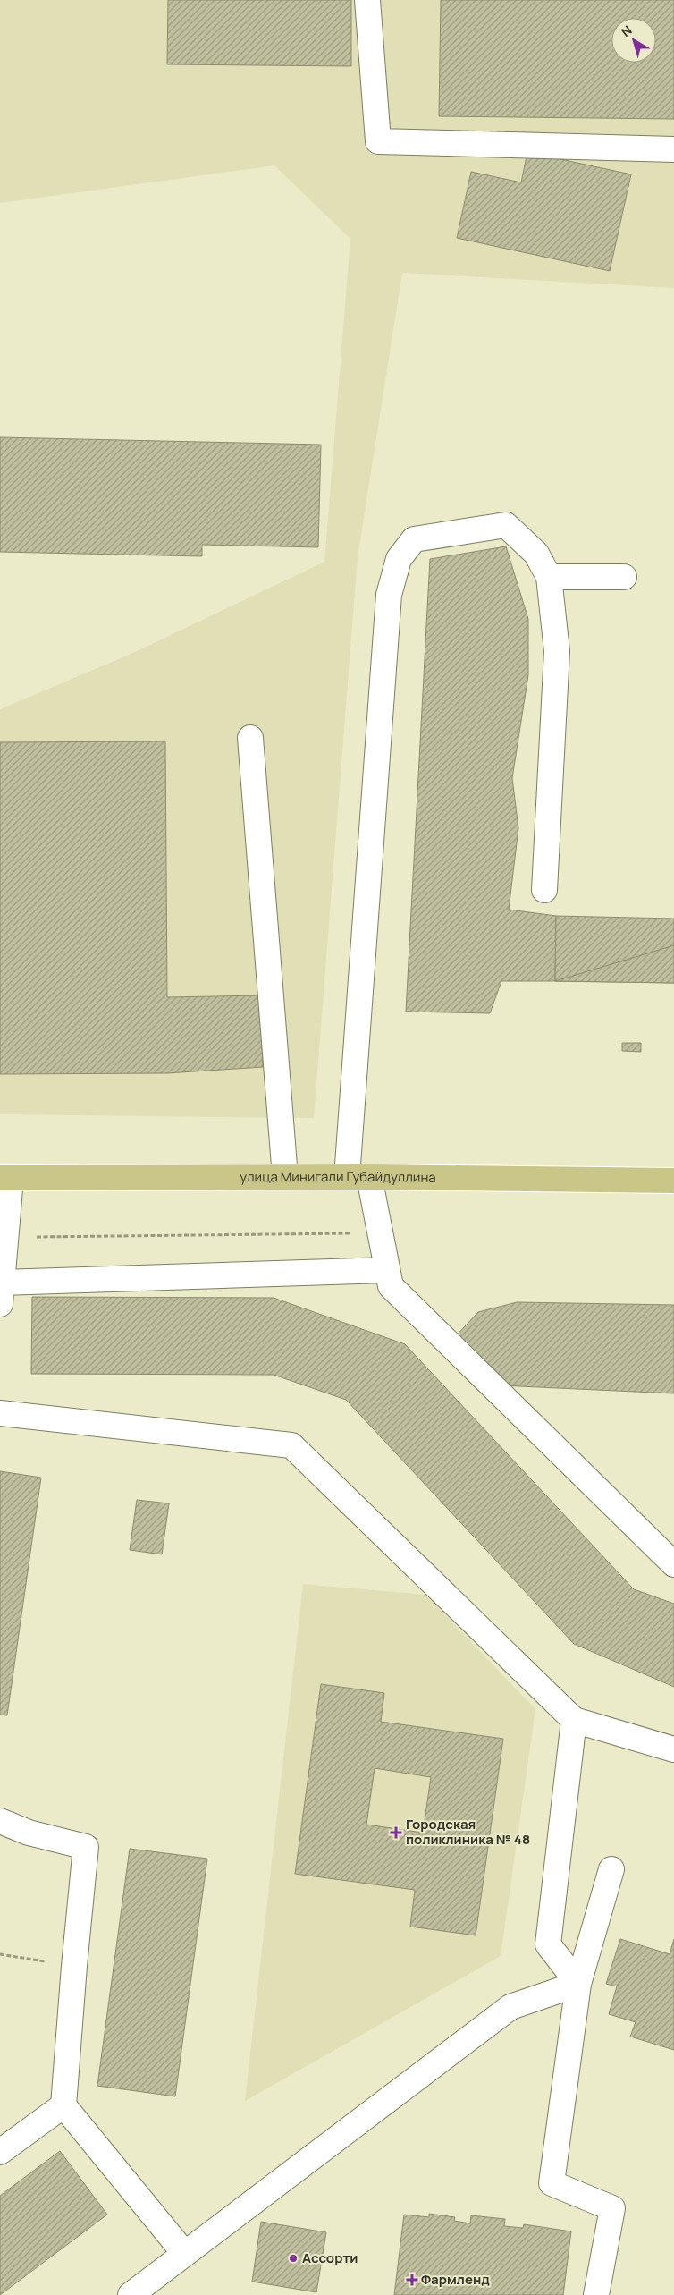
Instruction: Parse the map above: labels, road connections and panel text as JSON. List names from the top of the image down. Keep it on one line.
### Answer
{"streets":{"main road":["улица Минигали Губайдуллина"]},"places":{"health":["Городская поликлиника № 48","Фармленд"],"other":["Ассорти"]},"north":"top left"}
